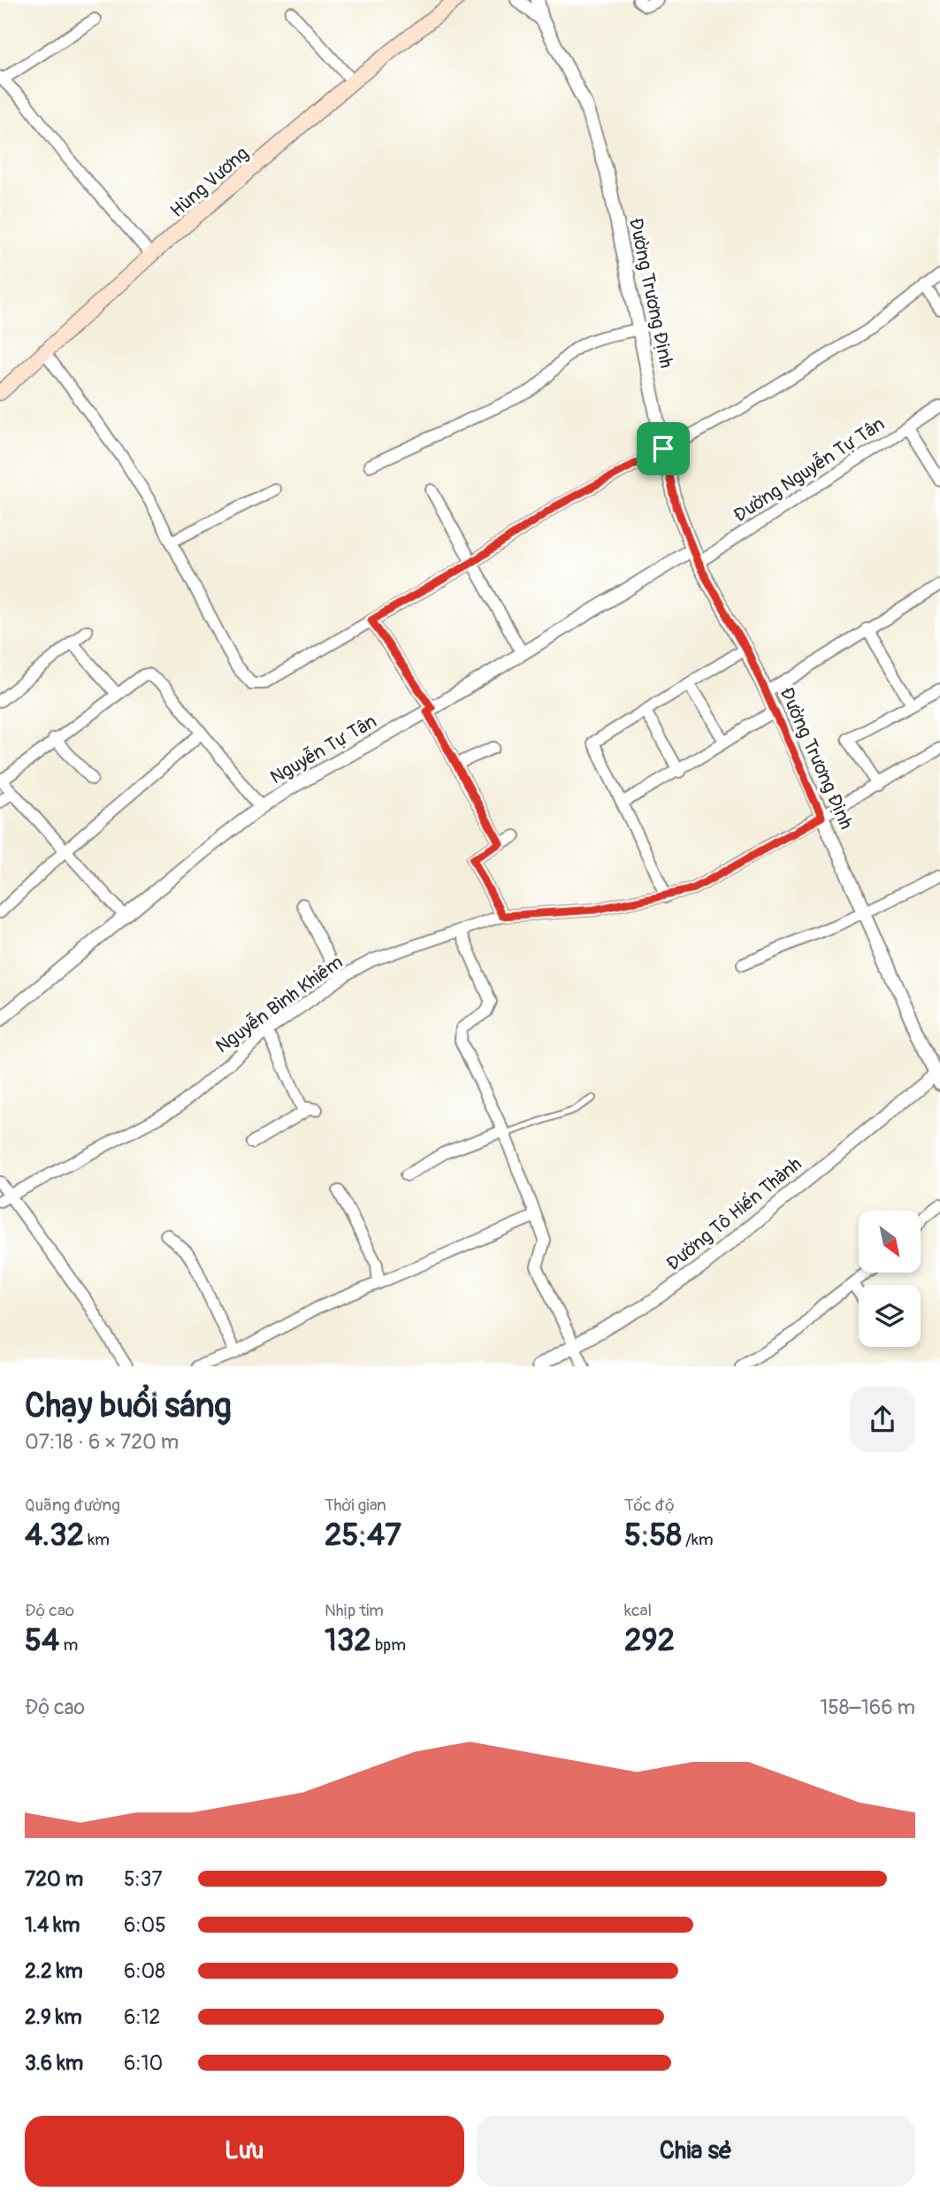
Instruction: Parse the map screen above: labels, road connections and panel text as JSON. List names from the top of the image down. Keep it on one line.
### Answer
{"streets":{"main road":["Hùng Vương"],"street":["Đường Trương Định","Đường Nguyễn Tự Tân","Nguyễn Tự Tân","Nguyễn Bình Khiêm","Đường Tô Hiến Thành"]},"crossings":[["Đường Trương Định","Đường Nguyễn Tự Tân"],["Đường Trương Định","Nguyễn Tự Tân"],["Đường Trương Định","Nguyễn Bình Khiêm"],["Đường Trương Định","Đường Tô Hiến Thành"]],"north":"bottom right","page":{"heading":["Chạy buổi sáng","07:18 · 6 × 720 m"],"stats":[["Quãng đường","4.32 km"],["Thời gian","25:47"],["Tốc độ","5:58 /km"],["Độ cao","54 m"],["Nhịp tim","132 bpm"],["kcal","292"]],"chart":["Độ cao","158–166 m"],"list":[{"name":"720 m","note":"5:37"},{"name":"1.4 km","note":"6:05"},{"name":"2.2 km","note":"6:08"},{"name":"2.9 km","note":"6:12"},{"name":"3.6 km","note":"6:10"}],"buttons":["Lưu","Chia sẻ"]}}
